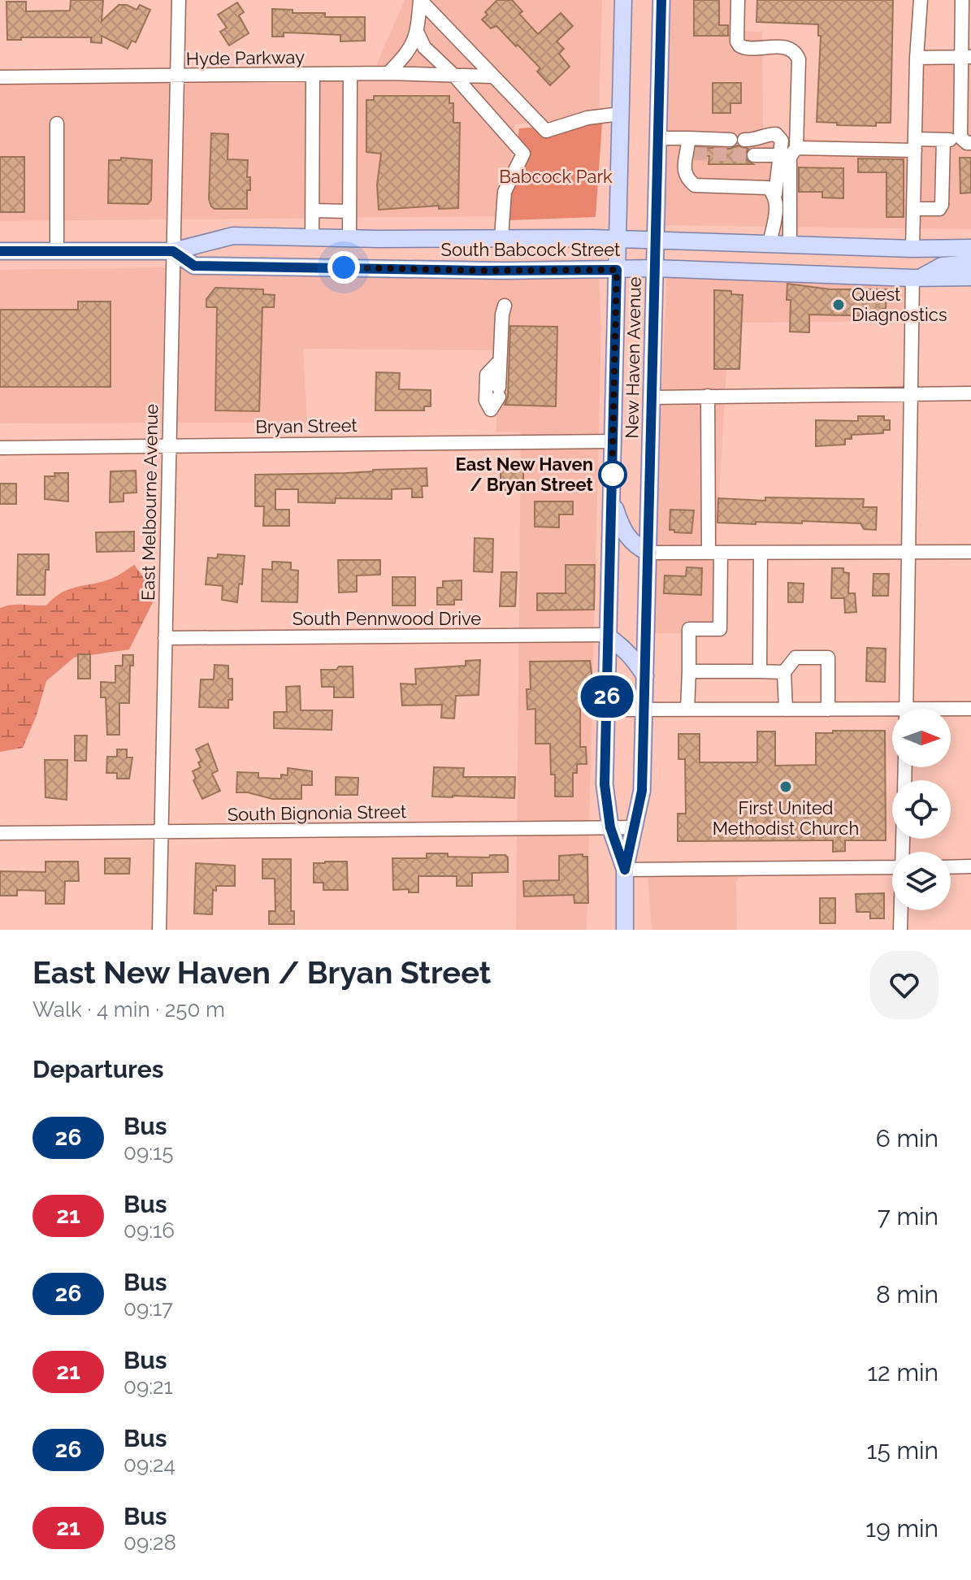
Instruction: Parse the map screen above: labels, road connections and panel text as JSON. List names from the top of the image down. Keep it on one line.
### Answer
{"streets":{"main road":["South Babcock Street","New Haven Avenue"],"street":["Hyde Parkway","Bryan Street","East Melbourne Avenue","South Pennwood Drive","South Bignonia Street"]},"crossings":[["Hyde Parkway","East Melbourne Avenue"],["South Babcock Street","New Haven Avenue"],["South Babcock Street","East Melbourne Avenue"],["New Haven Avenue","Bryan Street"],["New Haven Avenue","South Pennwood Drive"],["New Haven Avenue","South Bignonia Street"],["Bryan Street","East Melbourne Avenue"],["East Melbourne Avenue","South Pennwood Drive"],["East Melbourne Avenue","South Bignonia Street"]],"parks":["Babcock Park"],"places":["Quest Diagnostics","East New Haven / Bryan Street","First United Methodist Church"],"lines":["bus line 26"],"north":"right","page":{"on_map":"26","heading":[["East New Haven / Bryan Street","Walk · 4 min · 250 m"],"Departures"],"list":[{"mark":"26","name":"Bus","note":"09:15","value":"6 min"},{"mark":"21","name":"Bus","note":"09:16","value":"7 min"},{"mark":"26","name":"Bus","note":"09:17","value":"8 min"},{"mark":"21","name":"Bus","note":"09:21","value":"12 min"},{"mark":"26","name":"Bus","note":"09:24","value":"15 min"},{"mark":"21","name":"Bus","note":"09:28","value":"19 min"}]}}
